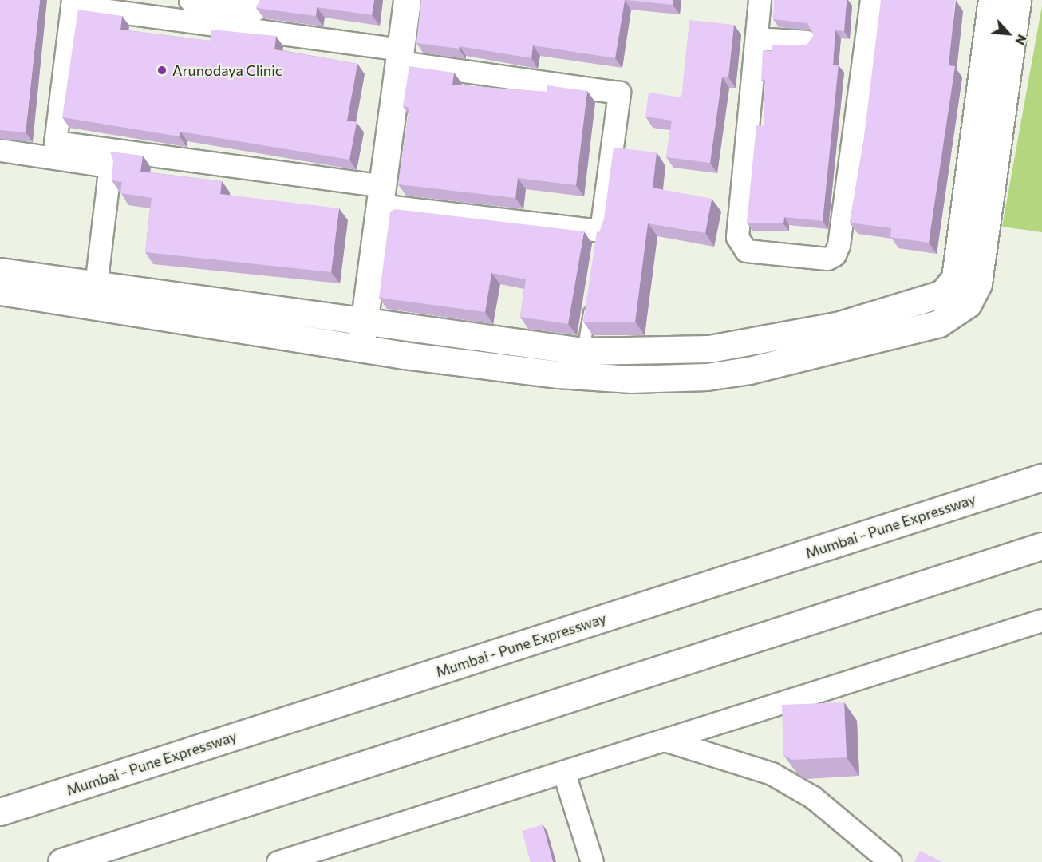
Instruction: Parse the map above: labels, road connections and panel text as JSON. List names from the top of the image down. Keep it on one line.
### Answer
{"streets":{"main road":["Mumbai - Pune Expressway"]},"places":["Arunodaya Clinic"],"north":"bottom right"}
